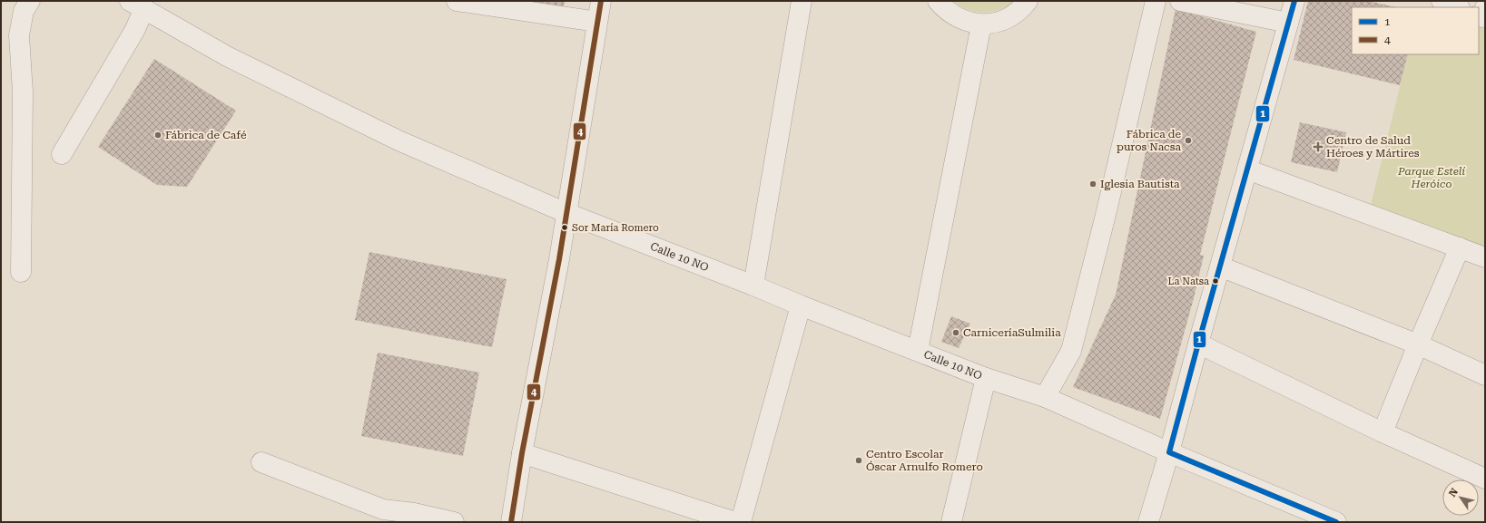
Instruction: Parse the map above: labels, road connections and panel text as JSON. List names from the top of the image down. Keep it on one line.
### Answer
{"streets":{"street":["Calle 10 NO"]},"parks":["Parque Estelí Heróico"],"places":{"other":["Fábrica de Café","Fábrica de puros Nacsa","Iglesia Bautista","Sor María Romero","La Natsa","CarniceríaSulmilia","Centro Escolar Óscar Arnulfo Romero"],"health":["Centro de Salud Héroes y Mártires"]},"lines":["transit line 1","transit line 4"],"legend":["1","4"],"north":"top left"}
